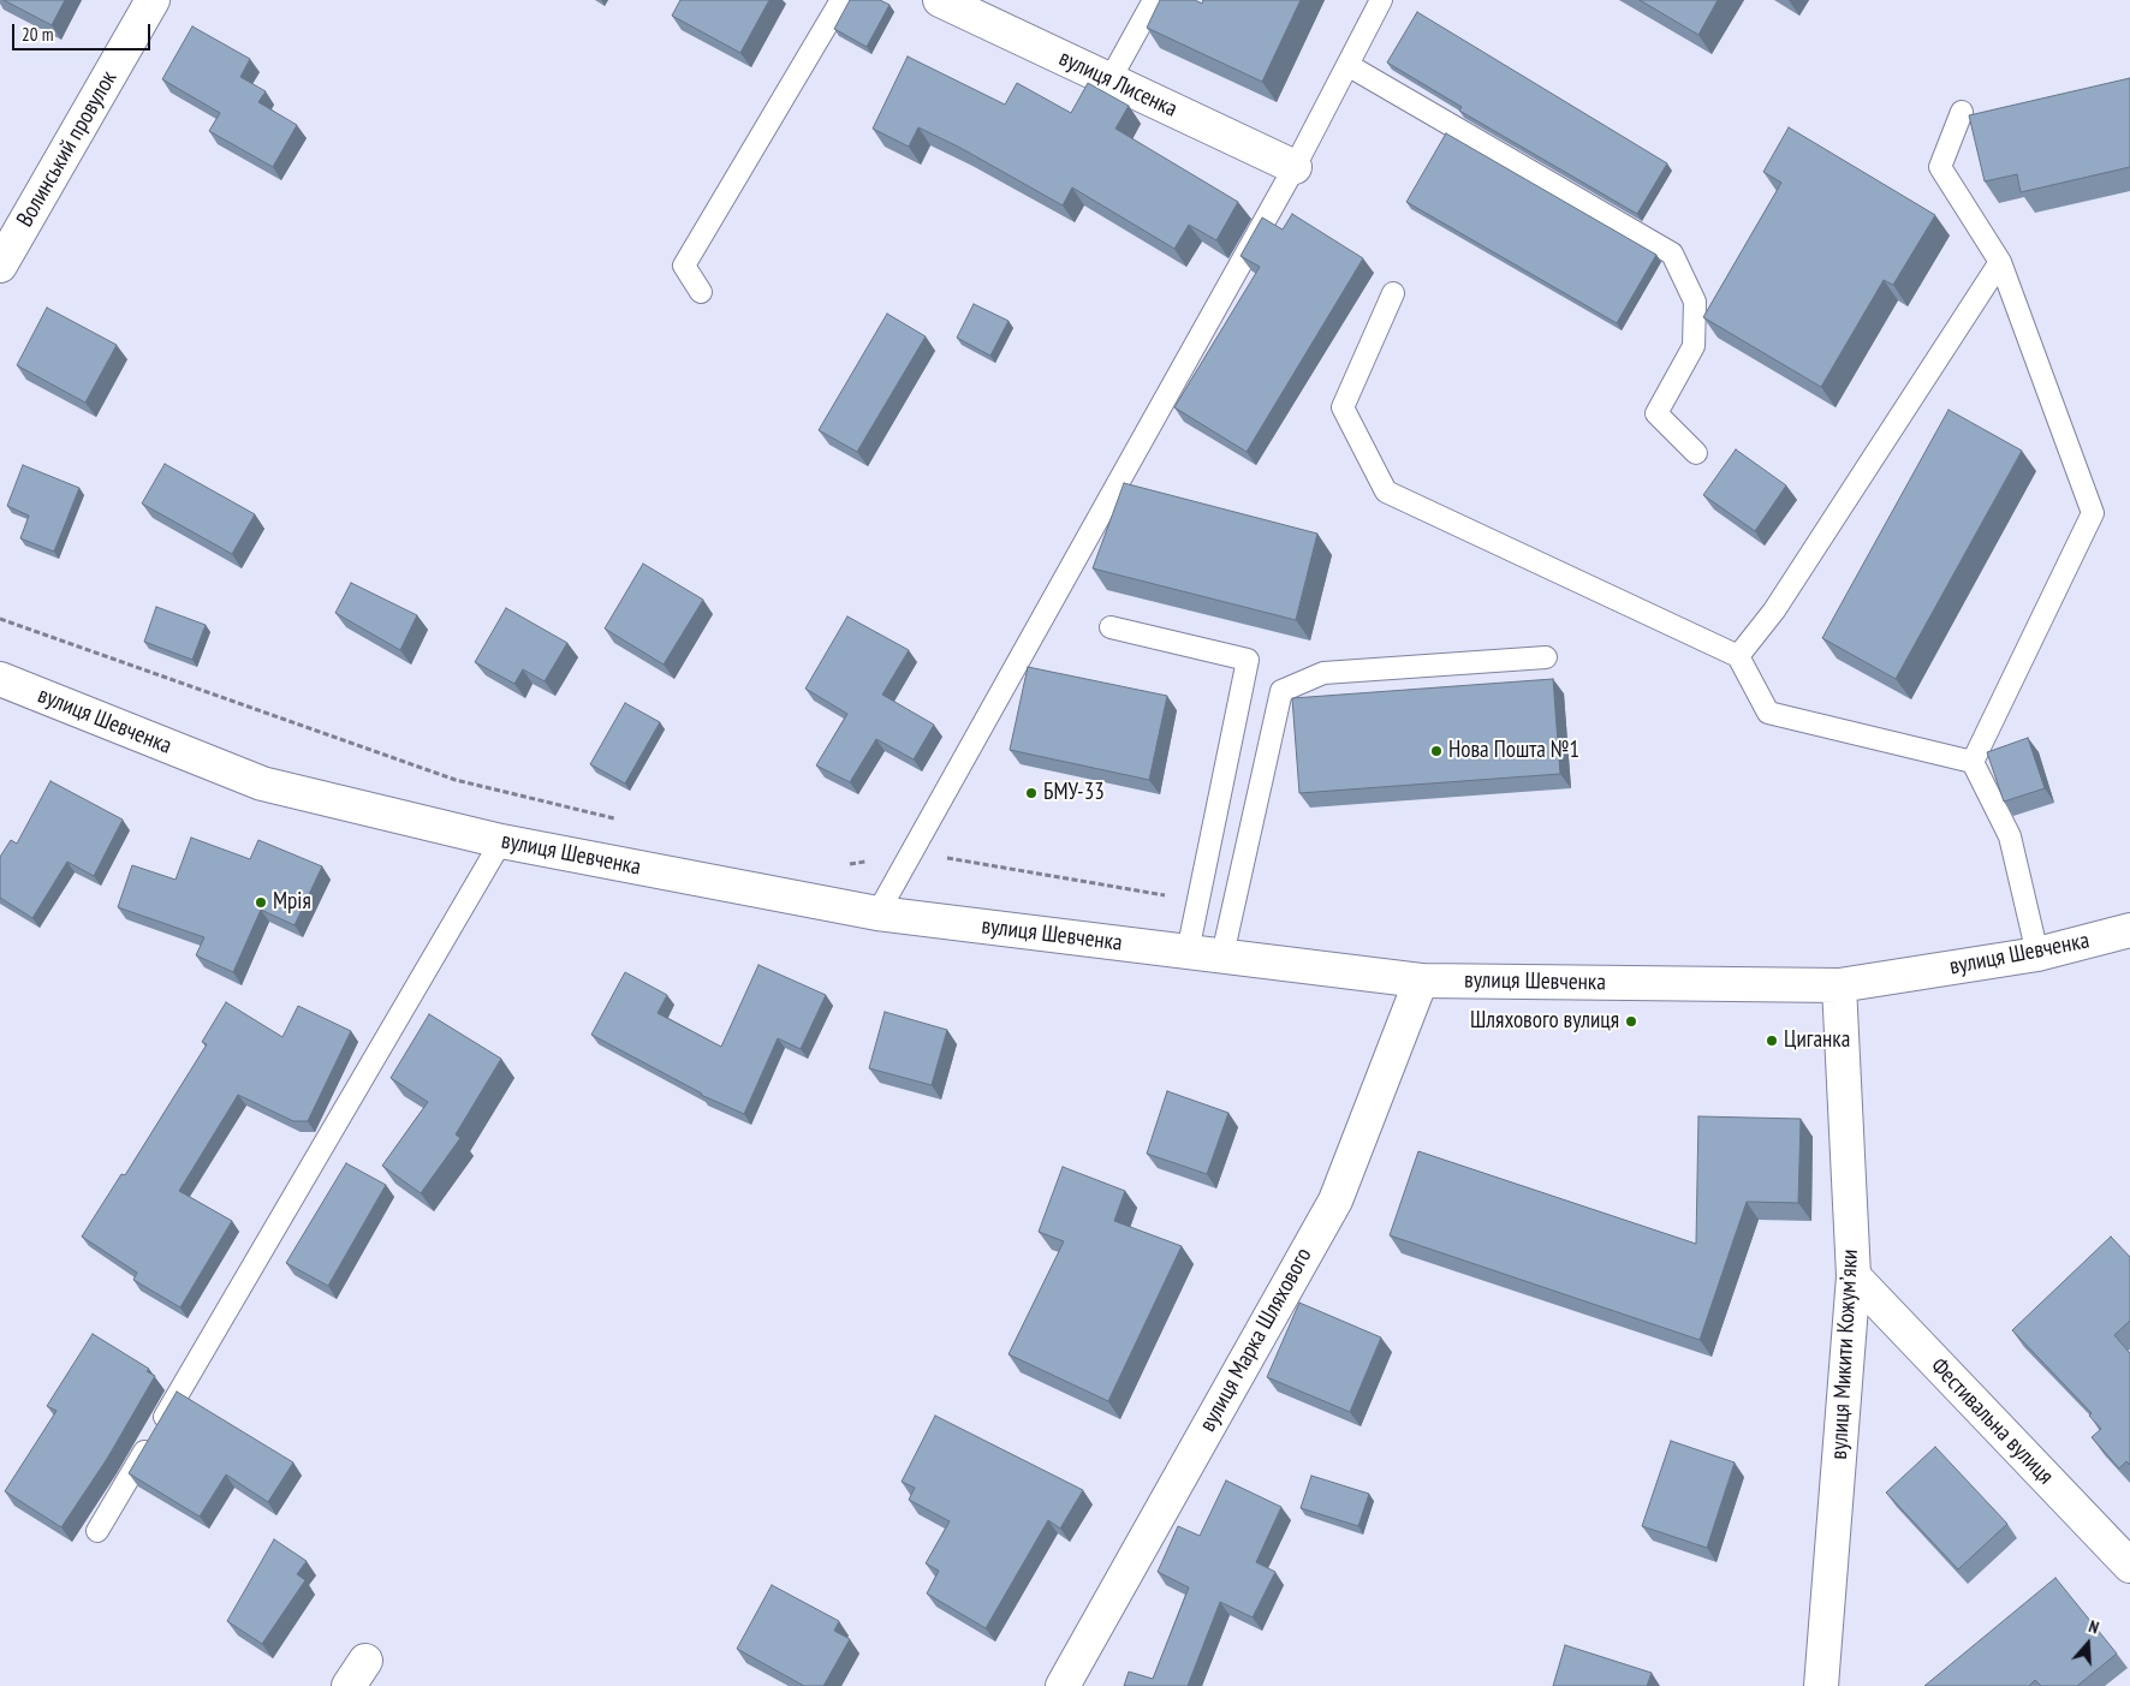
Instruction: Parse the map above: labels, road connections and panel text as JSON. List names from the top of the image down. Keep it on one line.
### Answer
{"streets":{"street":["вулиця Лисенка","Волинський провулок","вулиця Шевченка","вулиця Марка Шляхового","вулиця Микити Кожумʼяки","Фестивальна вулиця"]},"crossings":[["вулиця Шевченка","вулиця Марка Шляхового"],["вулиця Шевченка","вулиця Микити Кожумʼяки"],["вулиця Микити Кожумʼяки","Фестивальна вулиця"]],"places":["Нова Пошта №1","БМУ-33","Мрія","Шляхового вулиця","Циганка"],"scale_bar":"20 m","north":"top"}
